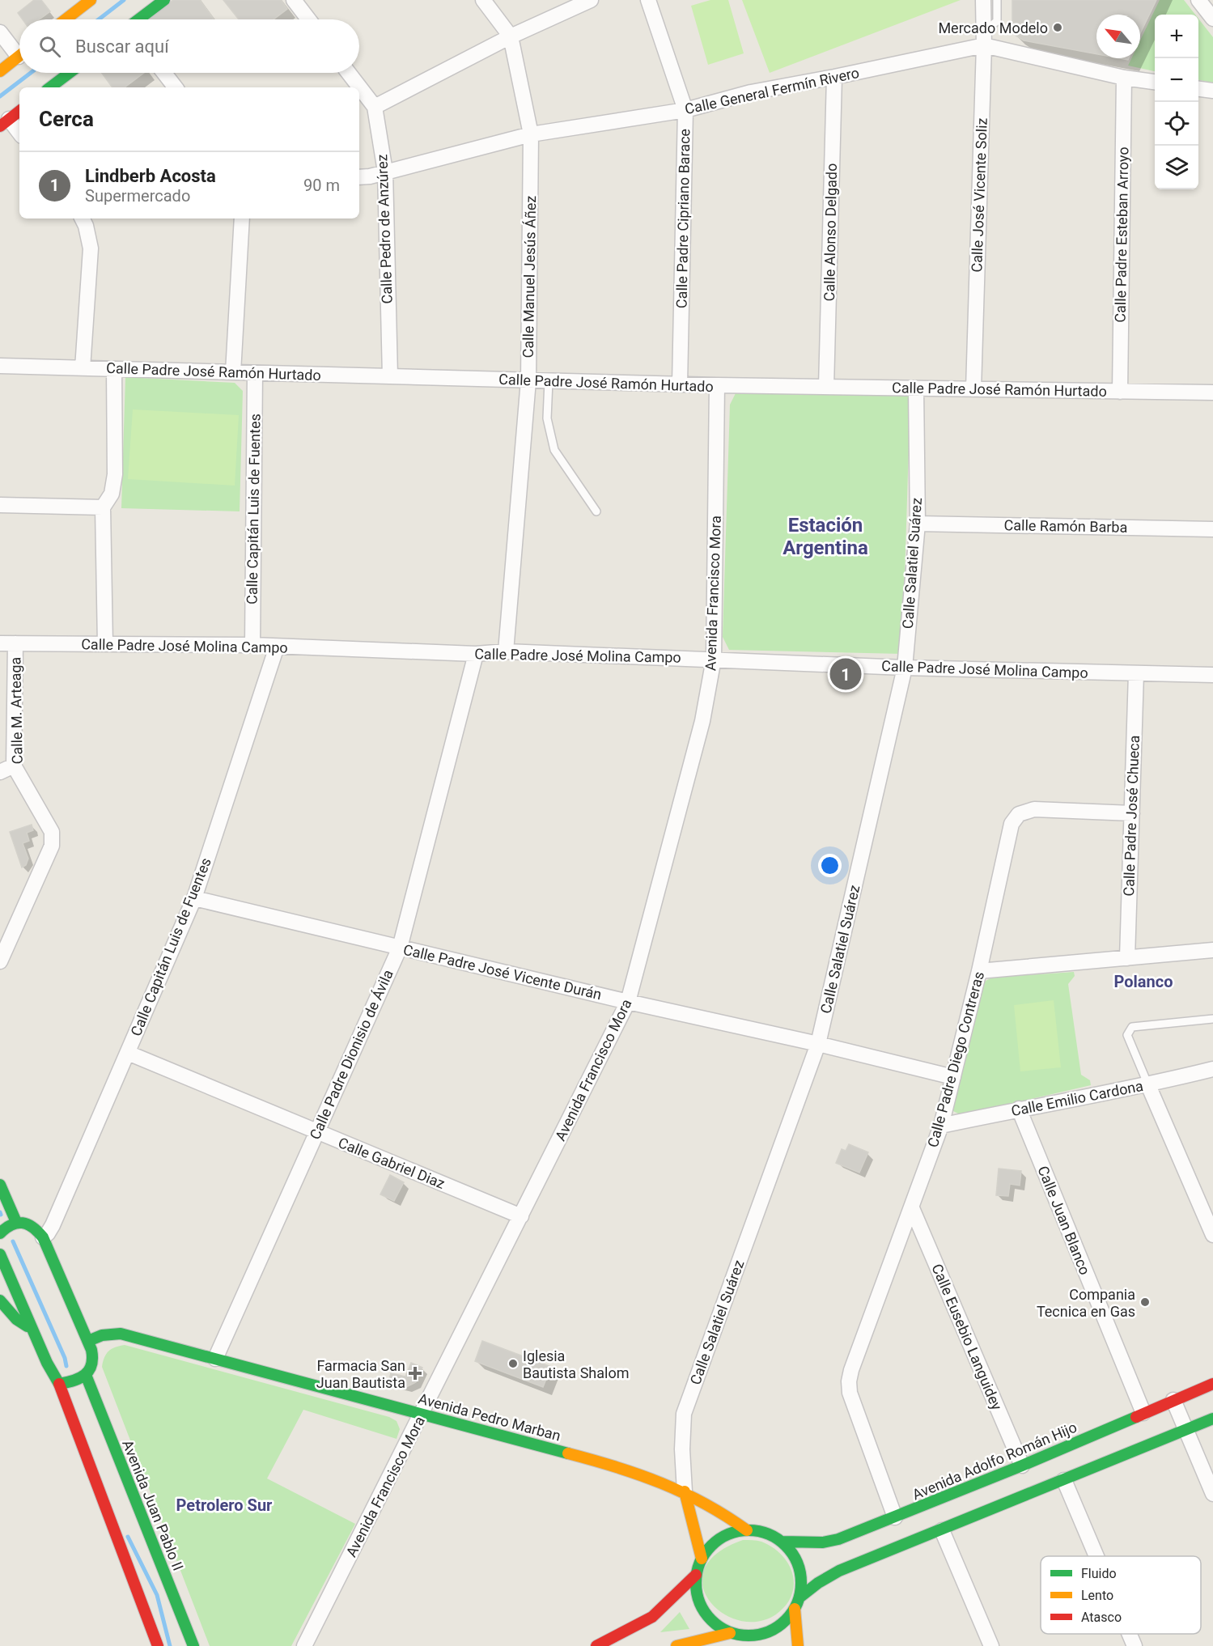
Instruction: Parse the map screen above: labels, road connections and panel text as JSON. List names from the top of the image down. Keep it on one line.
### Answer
{"streets":{"street":["Calle General Fermín Rivero","Calle José Vicente Soliz","Calle Padre Cipriano Barace","Calle Pedro de Anzúrez","Calle Alonso Delgado","Calle Padre Esteban Arroyo","Calle Manuel Jesús Áñez","Calle Padre José Ramón Hurtado","Calle Capitán Luis de Fuentes","Calle Ramón Barba","Calle Salatiel Suárez","Avenida Francisco Mora","Calle Padre José Molina Campo","Calle M. Arteaga","Calle Padre José Chueca","Calle Padre José Vicente Durán","Calle Padre Dionisio de Ávila","Calle Padre Diego Contreras","Calle Emilio Cardona","Calle Gabriel Diaz","Calle Juan Blanco","Calle Eusebio Languidey","Avenida Pedro Marban","Avenida Adolfo Román Hijo","Avenida Juan Pablo II"]},"crossings":[["Calle General Fermín Rivero","Calle José Vicente Soliz"],["Calle General Fermín Rivero","Calle Padre Cipriano Barace"],["Calle General Fermín Rivero","Calle Pedro de Anzúrez"],["Calle General Fermín Rivero","Calle Alonso Delgado"],["Calle General Fermín Rivero","Calle Padre Esteban Arroyo"],["Calle General Fermín Rivero","Calle Manuel Jesús Áñez"],["Calle José Vicente Soliz","Calle Padre José Ramón Hurtado"],["Calle Padre Cipriano Barace","Calle Padre José Ramón Hurtado"],["Calle Pedro de Anzúrez","Calle Padre José Ramón Hurtado"],["Calle Alonso Delgado","Calle Padre José Ramón Hurtado"],["Calle Padre Esteban Arroyo","Calle Padre José Ramón Hurtado"],["Calle Manuel Jesús Áñez","Calle Padre José Ramón Hurtado"],["Calle Manuel Jesús Áñez","Calle Padre José Molina Campo"],["Calle Padre José Ramón Hurtado","Calle Capitán Luis de Fuentes"],["Calle Padre José Ramón Hurtado","Calle Salatiel Suárez"],["Calle Padre José Ramón Hurtado","Avenida Francisco Mora"],["Calle Capitán Luis de Fuentes","Calle Padre José Molina Campo"],["Calle Capitán Luis de Fuentes","Calle Padre José Vicente Durán"],["Calle Capitán Luis de Fuentes","Calle Gabriel Diaz"],["Calle Ramón Barba","Calle Salatiel Suárez"],["Calle Salatiel Suárez","Calle Padre José Molina Campo"],["Calle Salatiel Suárez","Calle Padre José Vicente Durán"],["Calle Salatiel Suárez","Avenida Pedro Marban"],["Avenida Francisco Mora","Calle Padre José Molina Campo"],["Avenida Francisco Mora","Calle Padre José Vicente Durán"],["Avenida Francisco Mora","Calle Gabriel Diaz"],["Avenida Francisco Mora","Avenida Pedro Marban"],["Calle Padre José Molina Campo","Calle M. Arteaga"],["Calle Padre José Molina Campo","Calle Padre José Chueca"],["Calle Padre José Molina Campo","Calle Padre Dionisio de Ávila"],["Calle Padre José Chueca","Calle Padre Diego Contreras"],["Calle Padre José Vicente Durán","Calle Padre Dionisio de Ávila"],["Calle Padre José Vicente Durán","Calle Padre Diego Contreras"],["Calle Padre Dionisio de Ávila","Calle Gabriel Diaz"],["Calle Padre Dionisio de Ávila","Avenida Pedro Marban"],["Calle Padre Diego Contreras","Calle Emilio Cardona"],["Calle Padre Diego Contreras","Calle Eusebio Languidey"],["Calle Padre Diego Contreras","Avenida Adolfo Román Hijo"],["Calle Emilio Cardona","Calle Juan Blanco"],["Calle Juan Blanco","Avenida Adolfo Román Hijo"],["Calle Eusebio Languidey","Avenida Adolfo Román Hijo"],["Avenida Pedro Marban","Avenida Adolfo Román Hijo"]],"districts":["Estación Argentina","Polanco","Petrolero Sur"],"places":{"other":["Mercado Modelo","Compania Tecnica en Gas","Iglesia Bautista Shalom"],"health":["Farmacia San Juan Bautista"]},"legend":["Fluido","Lento","Atasco"],"north":"top left","page":{"map_buttons":["+","−"],"search":"Buscar aquí","heading":"Cerca","list":[{"mark":"1","name":"Lindberb Acosta","note":"Supermercado","value":"90 m"}],"pins":"1"}}
